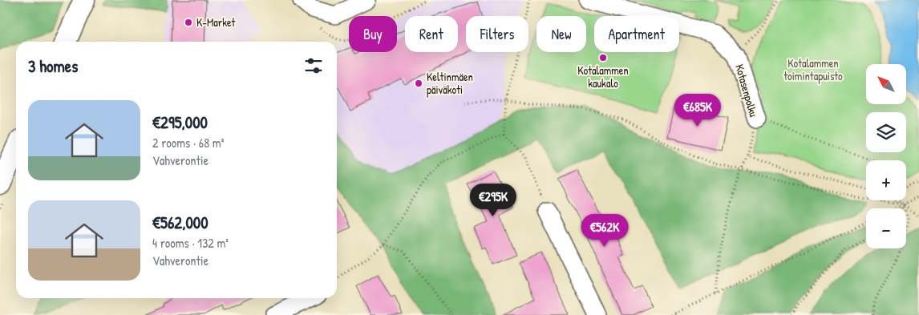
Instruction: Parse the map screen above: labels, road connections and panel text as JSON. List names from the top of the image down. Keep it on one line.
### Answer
{"streets":{"street":["Kotasenpolku"]},"parks":["Kotalammen toimintapuisto"],"places":["K-Market","Kotalammen kaukalo","Keltinmäen päiväkoti"],"north":"top left","page":{"chip":["Buy","Rent","Filters","New","Apartment"],"heading":"3 homes","map_buttons":["+","−"],"list":[{"name":"€295,000","note":"2 rooms · 68 m² · Vahverontie"},{"name":"€562,000","note":"4 rooms · 132 m² · Vahverontie"}],"price":["€685K","€295K","€562K"]}}
